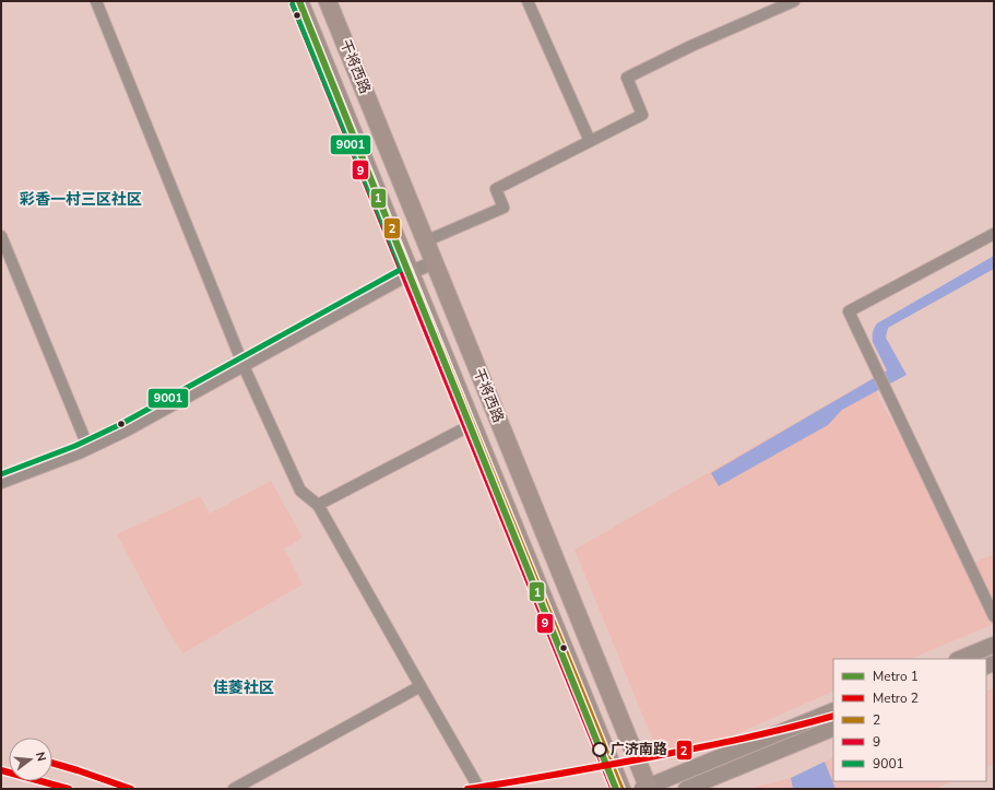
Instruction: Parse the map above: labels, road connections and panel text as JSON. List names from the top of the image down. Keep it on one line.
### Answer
{"streets":{"main road":["干将西路"]},"districts":["彩香一村三区社区","佳菱社区"],"places":["广济南路"],"lines":["metro line 1","transit line 2","transit line 9","transit line 9001","metro line 2"],"legend":["Metro 1","Metro 2","2","9","9001"],"north":"right"}
